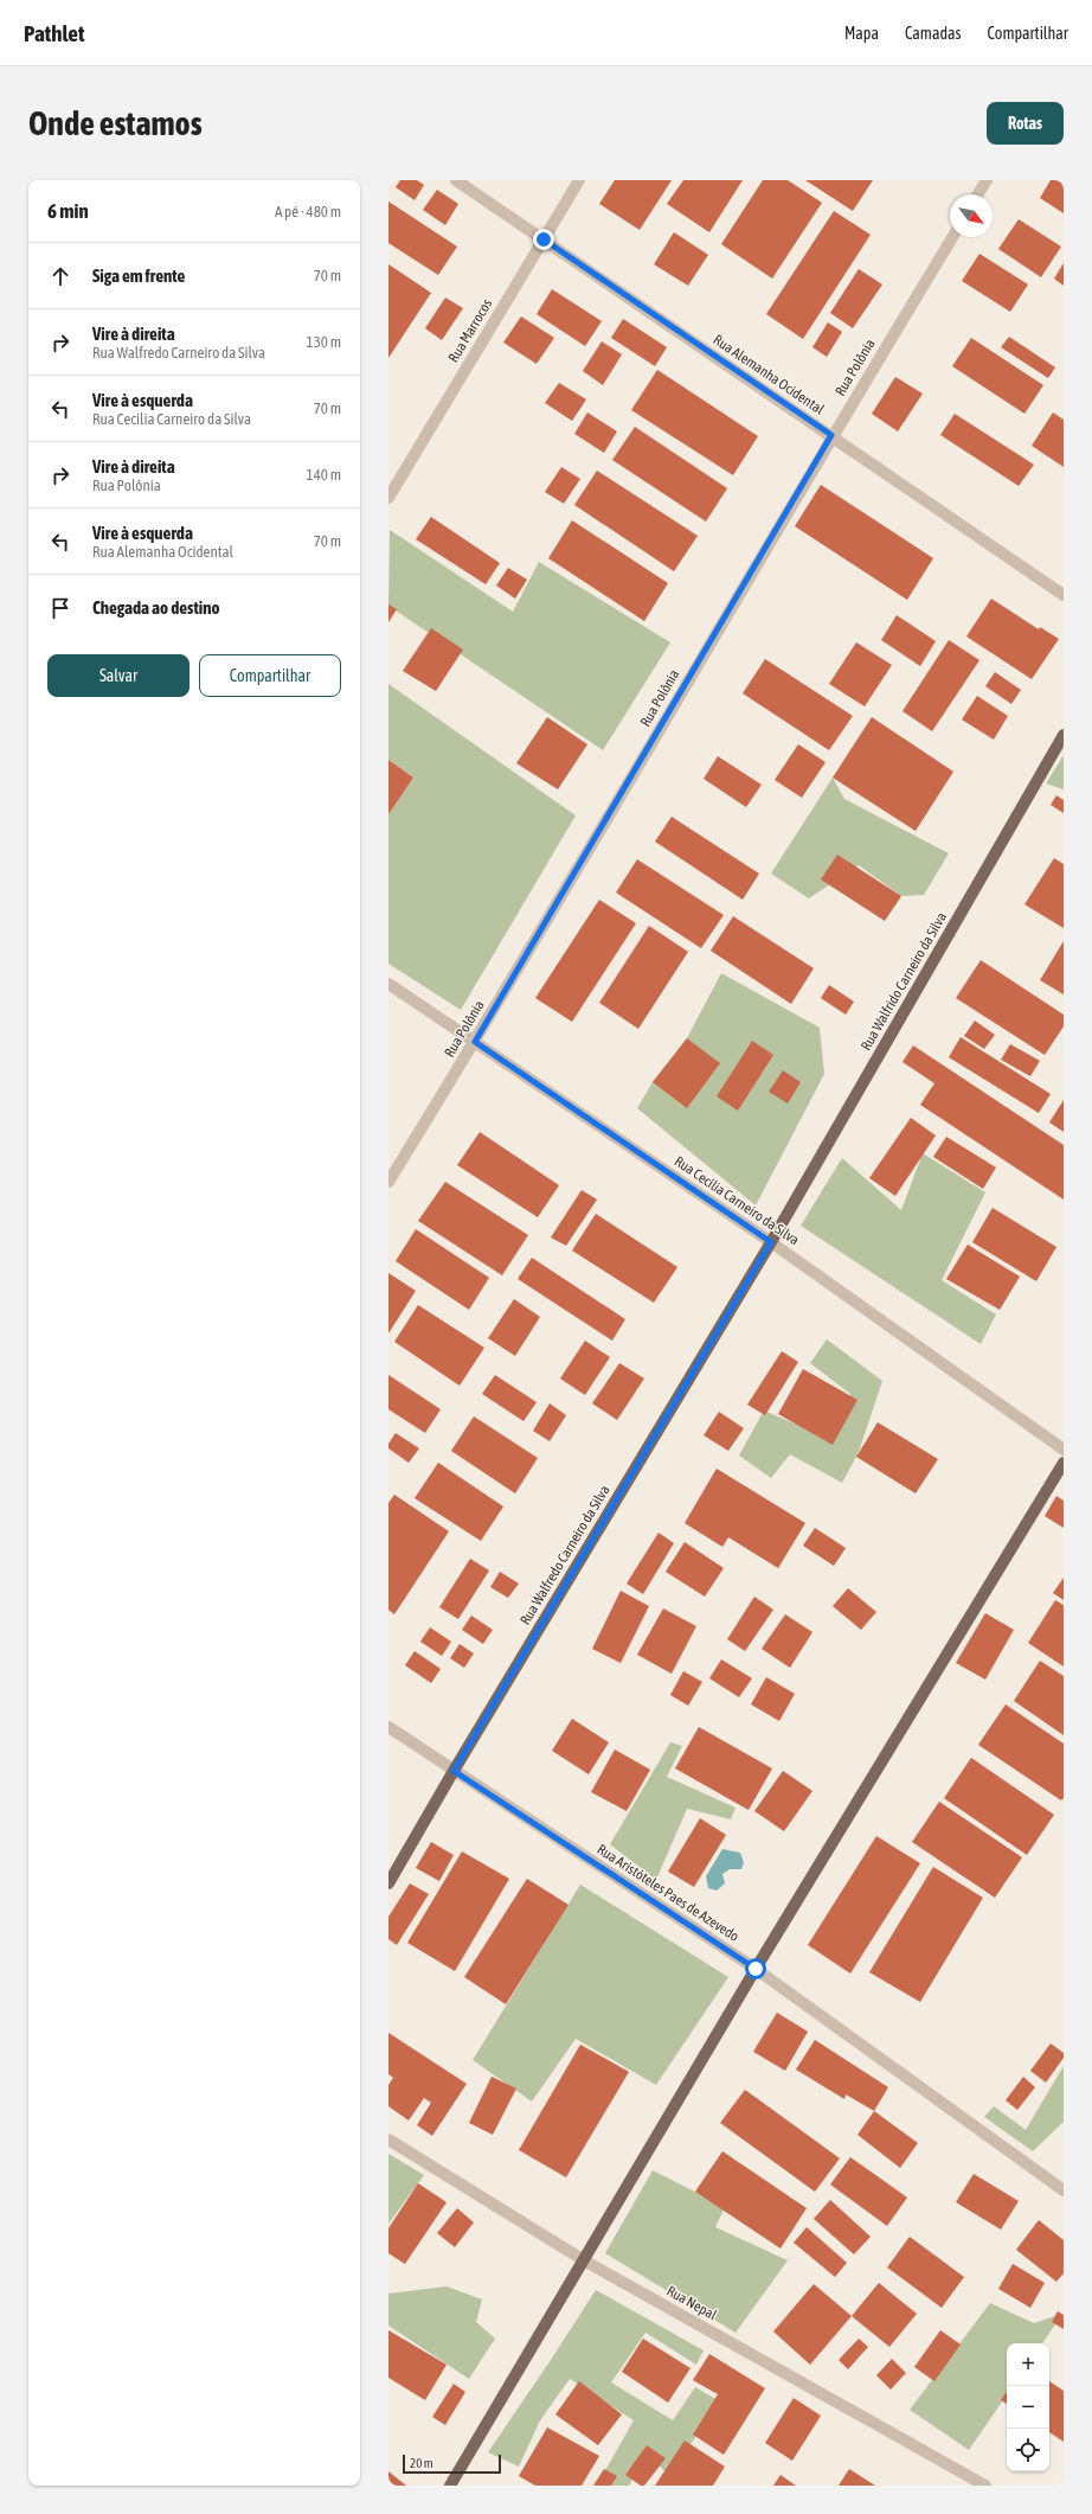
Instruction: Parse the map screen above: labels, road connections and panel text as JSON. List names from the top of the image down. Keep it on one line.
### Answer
{"streets":{"main road":["Rua Walfrido Carneiro da Silva","Rua Walfredo Carneiro da Silva"],"street":["Rua Marrocos","Rua Polônia","Rua Alemanha Ocidental","Rua Cecília Carneiro da Silva","Rua Aristóteles Paes de Azevedo","Rua Nepal"]},"crossings":[["Rua Marrocos","Rua Alemanha Ocidental"],["Rua Polônia","Rua Alemanha Ocidental"],["Rua Polônia","Rua Cecília Carneiro da Silva"],["Rua Walfrido Carneiro da Silva","Rua Cecília Carneiro da Silva"],["Rua Walfrido Carneiro da Silva","Rua Walfredo Carneiro da Silva"],["Rua Cecília Carneiro da Silva","Rua Walfredo Carneiro da Silva"],["Rua Walfredo Carneiro da Silva","Rua Aristóteles Paes de Azevedo"]],"scale_bar":"20 m","north":"bottom right","page":{"header":"Pathlet","nav":["Mapa","Camadas","Compartilhar"],"buttons":["Rotas",["Salvar","Compartilhar"]],"title":"Onde estamos","heading":["6 min","A pé · 480 m"],"list":[["Siga em frente","70 m"],["Vire à direita","Rua Walfredo Carneiro da Silva","130 m"],["Vire à esquerda","Rua Cecília Carneiro da Silva","70 m"],["Vire à direita","Rua Polônia","140 m"],["Vire à esquerda","Rua Alemanha Ocidental","70 m"],"Chegada ao destino"],"map_buttons":["+","−"],"scale":"20 m"}}
